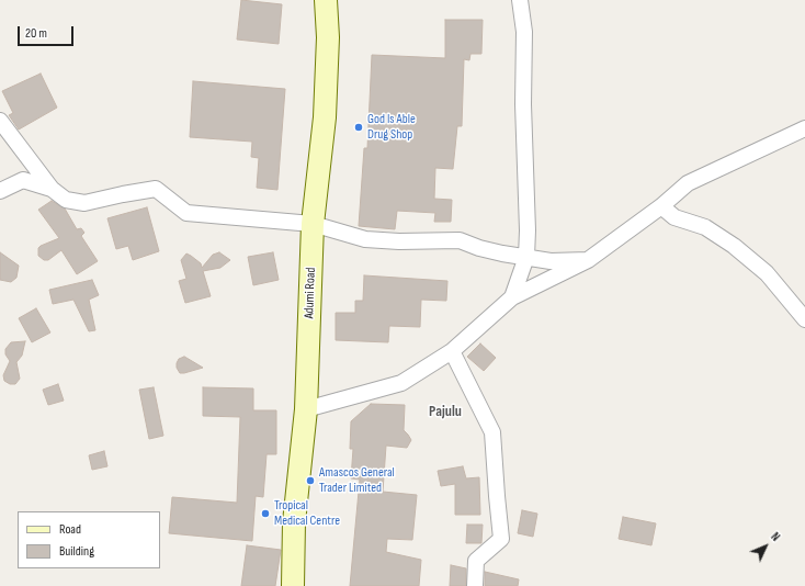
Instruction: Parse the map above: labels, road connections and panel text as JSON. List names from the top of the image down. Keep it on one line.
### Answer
{"streets":{"main road":["Adumi Road"]},"districts":["Pajulu"],"places":["God Is Able Drug Shop","Amascos General Trader Limited","Tropical Medical Centre"],"legend":["Road","Building"],"scale_bar":"20 m","north":"top right"}
